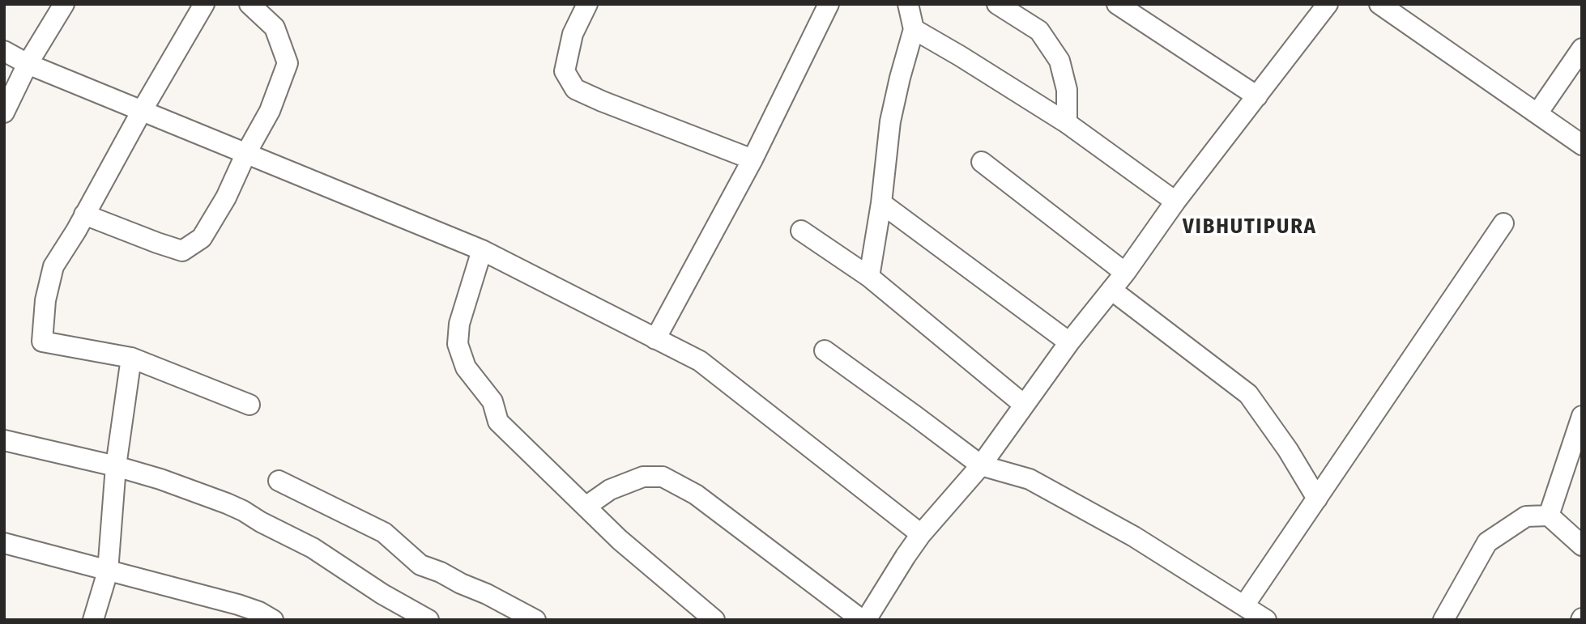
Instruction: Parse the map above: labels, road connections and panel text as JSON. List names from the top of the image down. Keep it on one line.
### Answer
{"districts":["VIBHUTIPURA"]}
